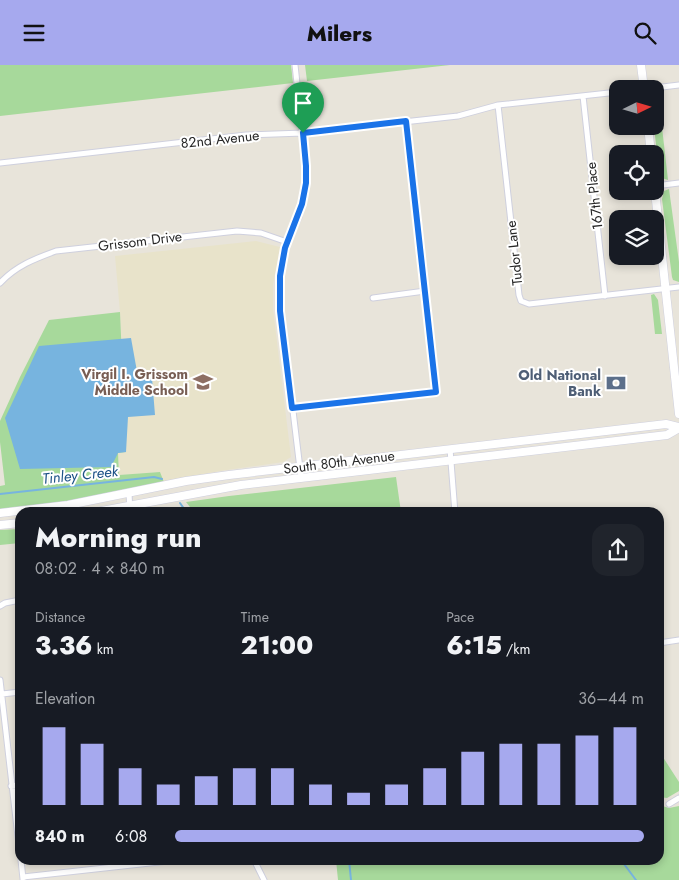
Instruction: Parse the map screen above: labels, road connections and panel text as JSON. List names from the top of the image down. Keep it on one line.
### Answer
{"streets":{"street":["82nd Avenue","167th Place","Grissom Drive","Tudor Lane","South 80th Avenue"]},"crossings":[["82nd Avenue","167th Place"],["82nd Avenue","Tudor Lane"],["167th Place","Tudor Lane"]],"water":["Tinley Creek"],"places":{"school or university":["Virgil I. Grissom Middle School"],"bank":["Old National Bank"]},"north":"right","page":{"header":"Milers","heading":["Morning run","08:02 · 4 × 840 m"],"stats":[["Distance","3.36 km"],["Time","21:00"],["Pace","6:15 /km"]],"chart":["Elevation","36–44 m"],"list":[{"name":"840 m","note":"6:08"}]}}
